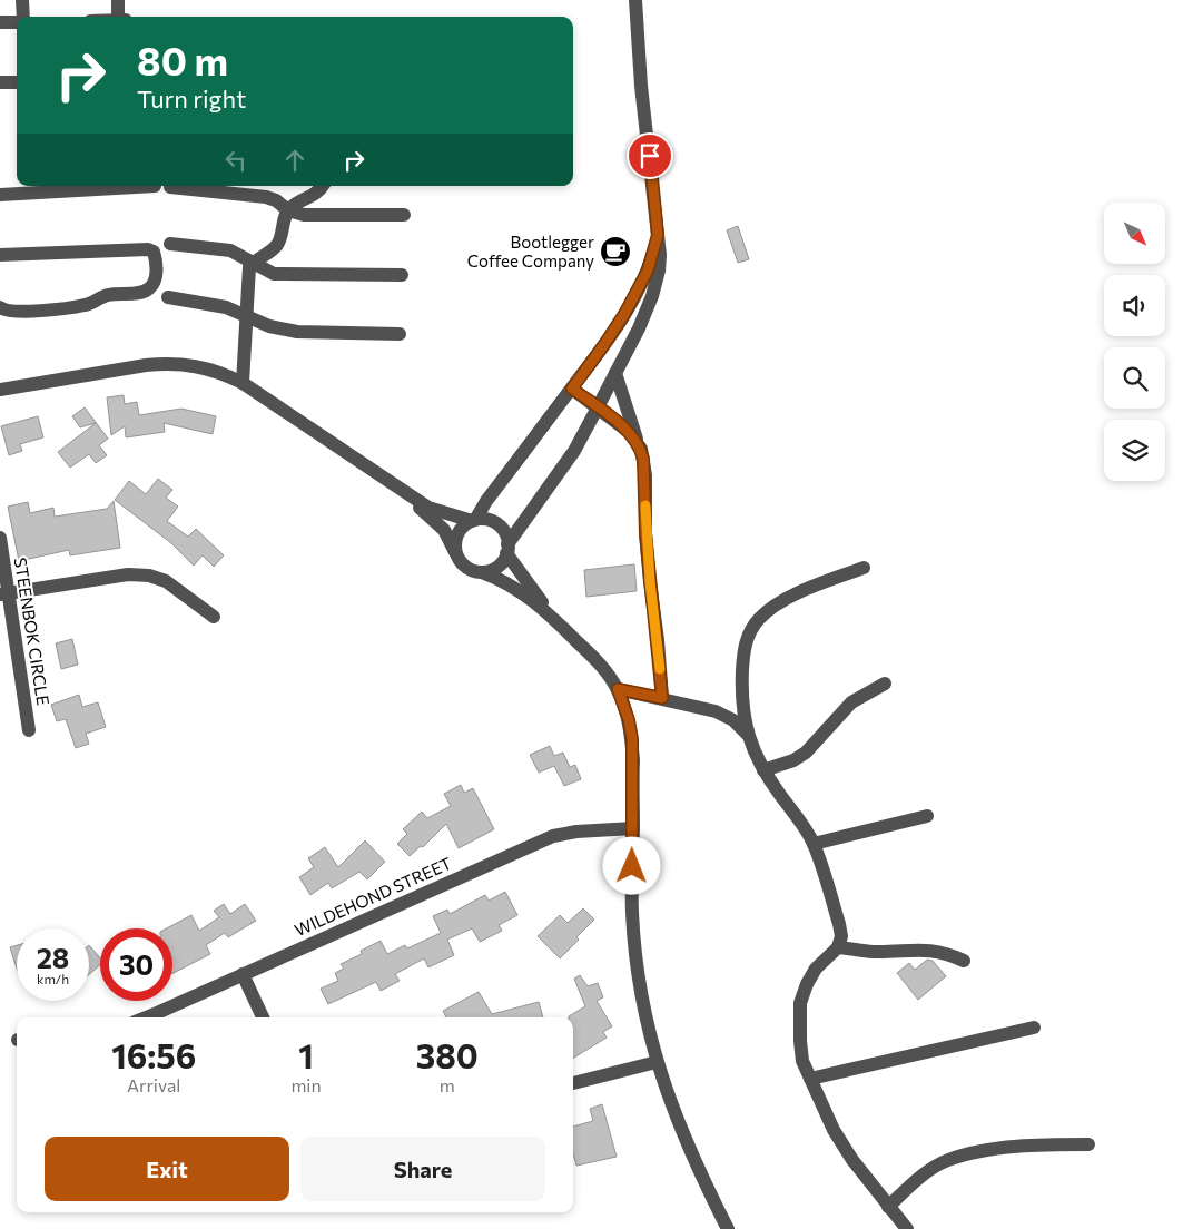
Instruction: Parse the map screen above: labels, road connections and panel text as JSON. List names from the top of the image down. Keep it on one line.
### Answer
{"streets":{"street":["STEENBOK CIRCLE","WILDEHOND STREET"]},"places":{"cafe":["Bootlegger Coffee Company"]},"north":"bottom right","page":{"turn":["80 m","Turn right"],"speed":"28 km/h","limit":"30","eta":["16:56","Arrival","1","min","380","m"],"buttons":["Exit","Share"]}}
